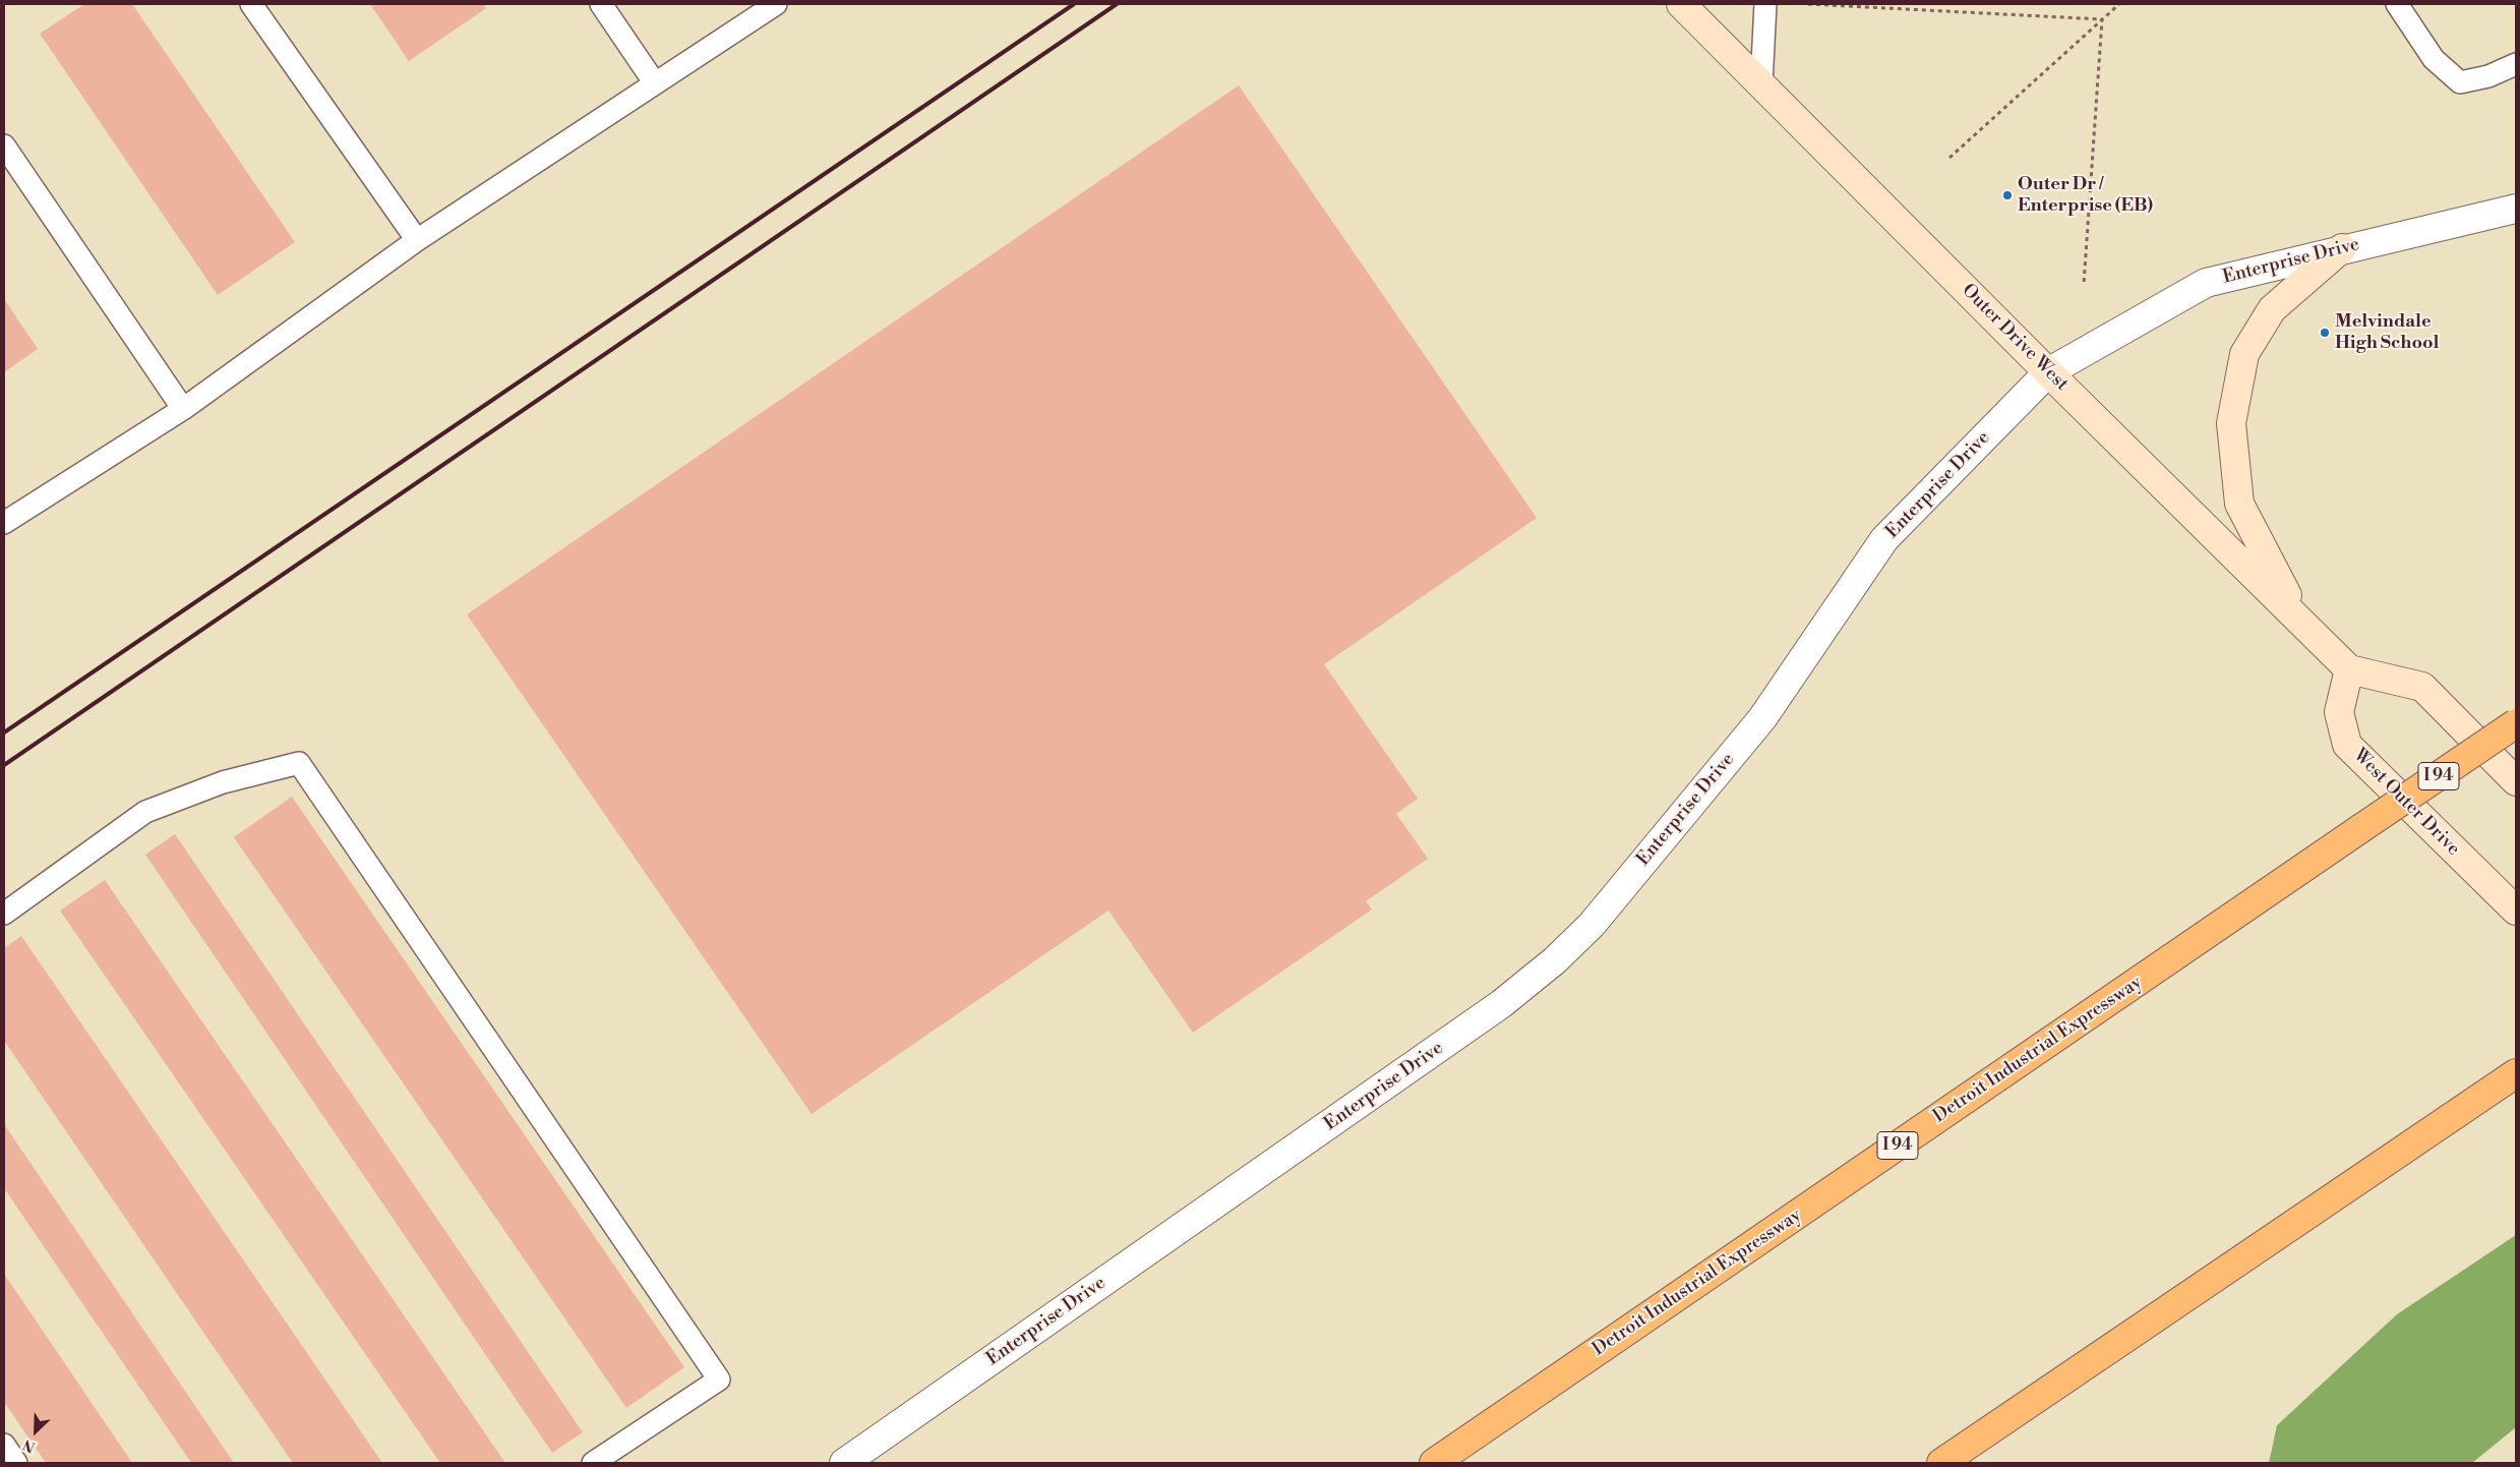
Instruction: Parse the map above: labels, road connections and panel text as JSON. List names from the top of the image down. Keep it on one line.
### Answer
{"streets":{"highway":["I 94","Detroit Industrial Expressway"],"main road":["Outer Drive West","West Outer Drive"],"street":["Enterprise Drive"]},"crossings":[["Enterprise Drive","Outer Drive West"],["Outer Drive West","West Outer Drive"]],"places":["Outer Dr / Enterprise (EB)","Melvindale High School"],"north":"bottom left"}
